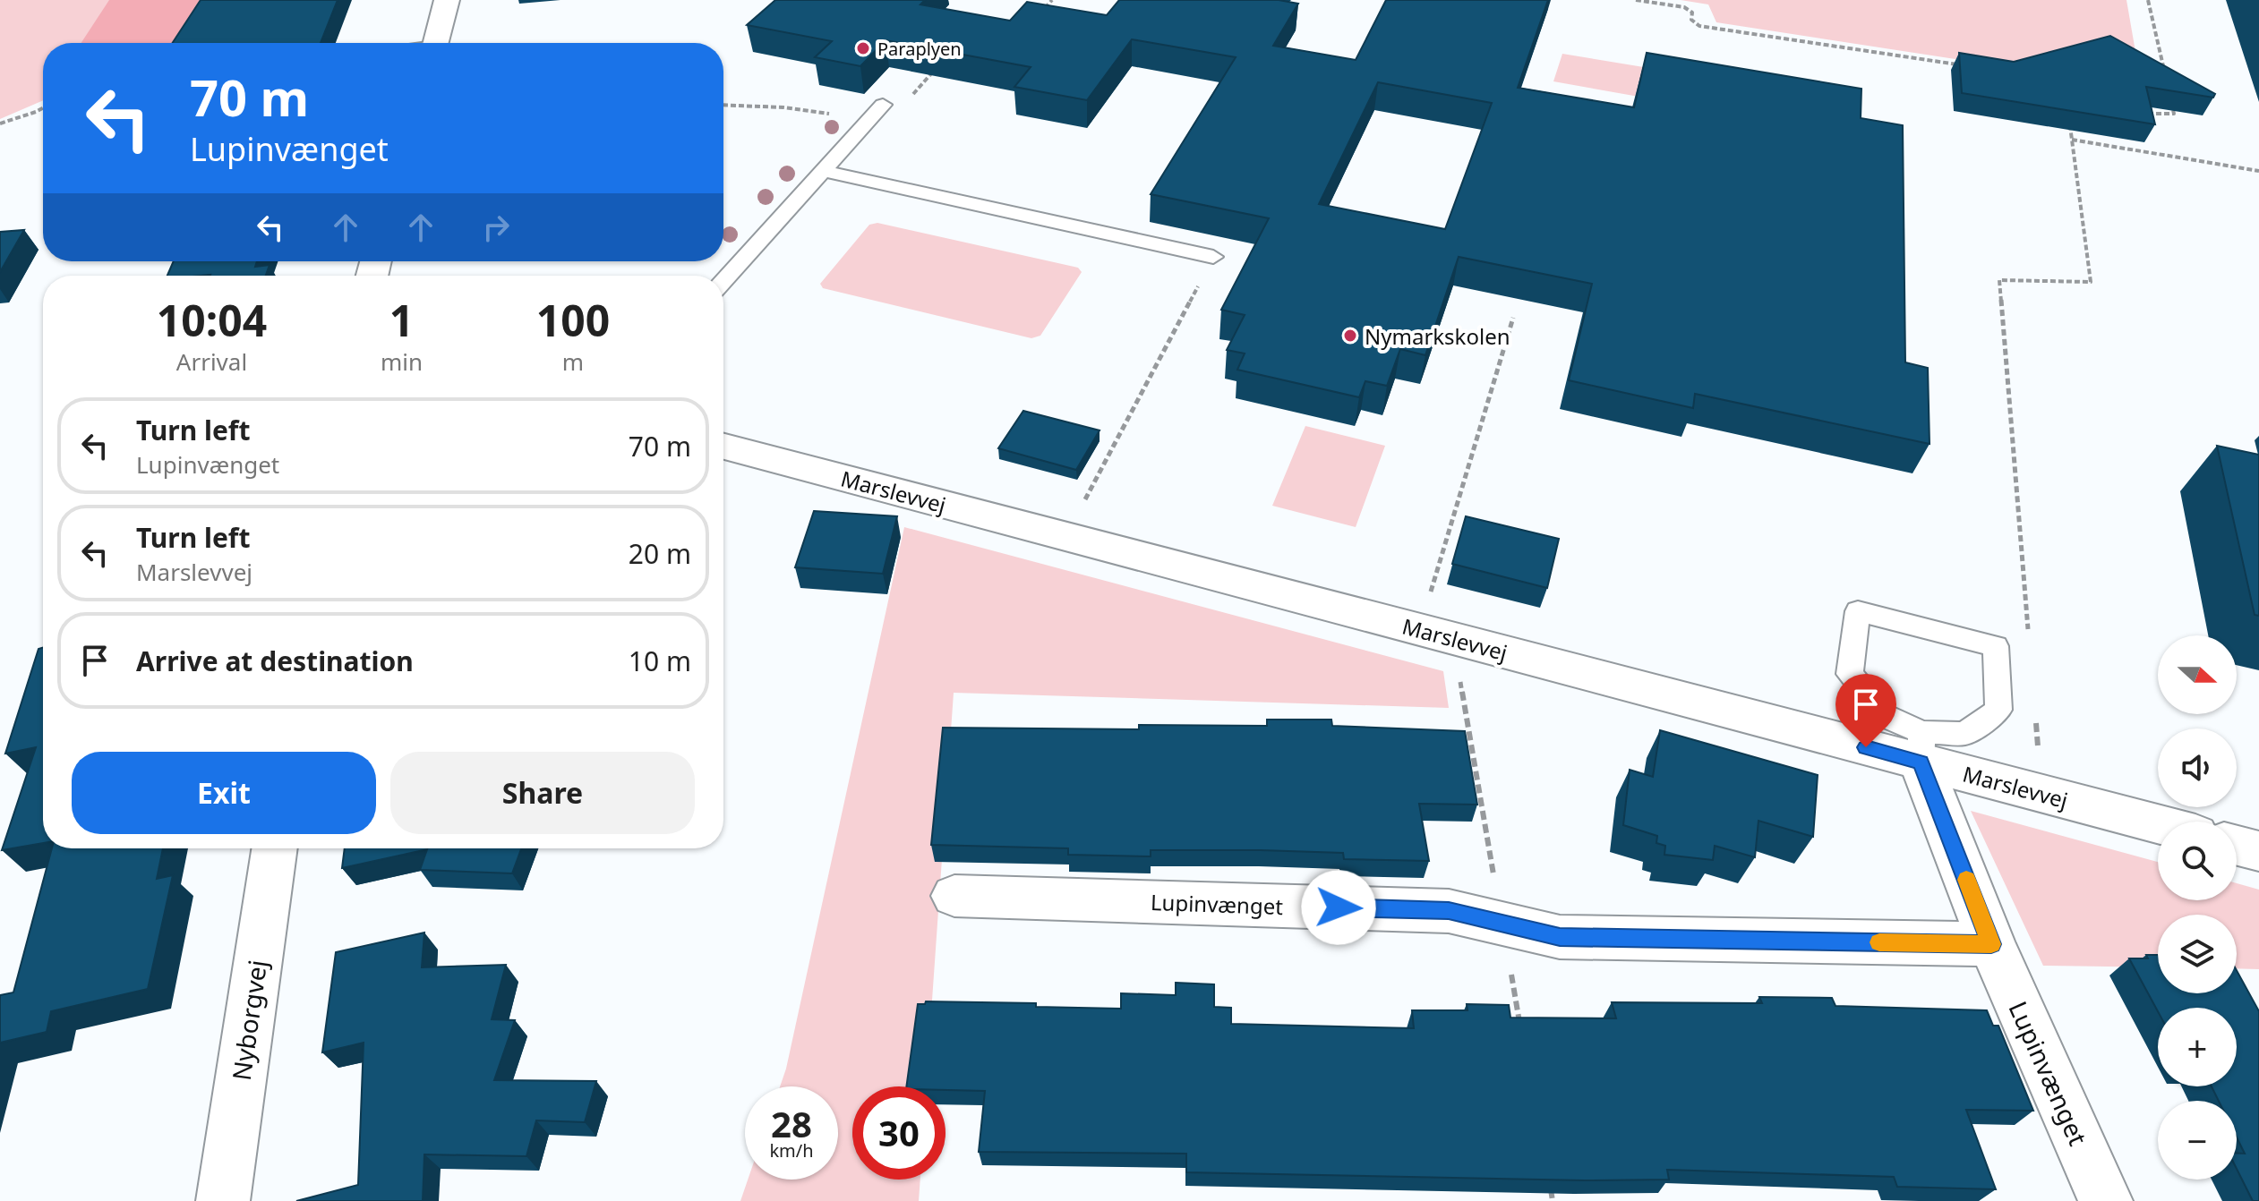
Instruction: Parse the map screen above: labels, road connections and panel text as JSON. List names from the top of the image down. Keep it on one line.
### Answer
{"streets":{"street":["Marslevvej","Lupinvænget","Nyborgvej"]},"crossings":[["Marslevvej","Lupinvænget"]],"places":["Paraplyen","Nymarkskolen"],"north":"right","page":{"turn":["70 m","Lupinvænget"],"eta":["10:04","Arrival","1","min","100","m"],"list":[{"name":"Turn left","note":"Lupinvænget","value":"70 m"},{"name":"Turn left","note":"Marslevvej","value":"20 m"},{"name":"Arrive at destination","value":"10 m"}],"map_buttons":["+","−"],"buttons":["Exit","Share"],"speed":"28 km/h","limit":"30"}}
